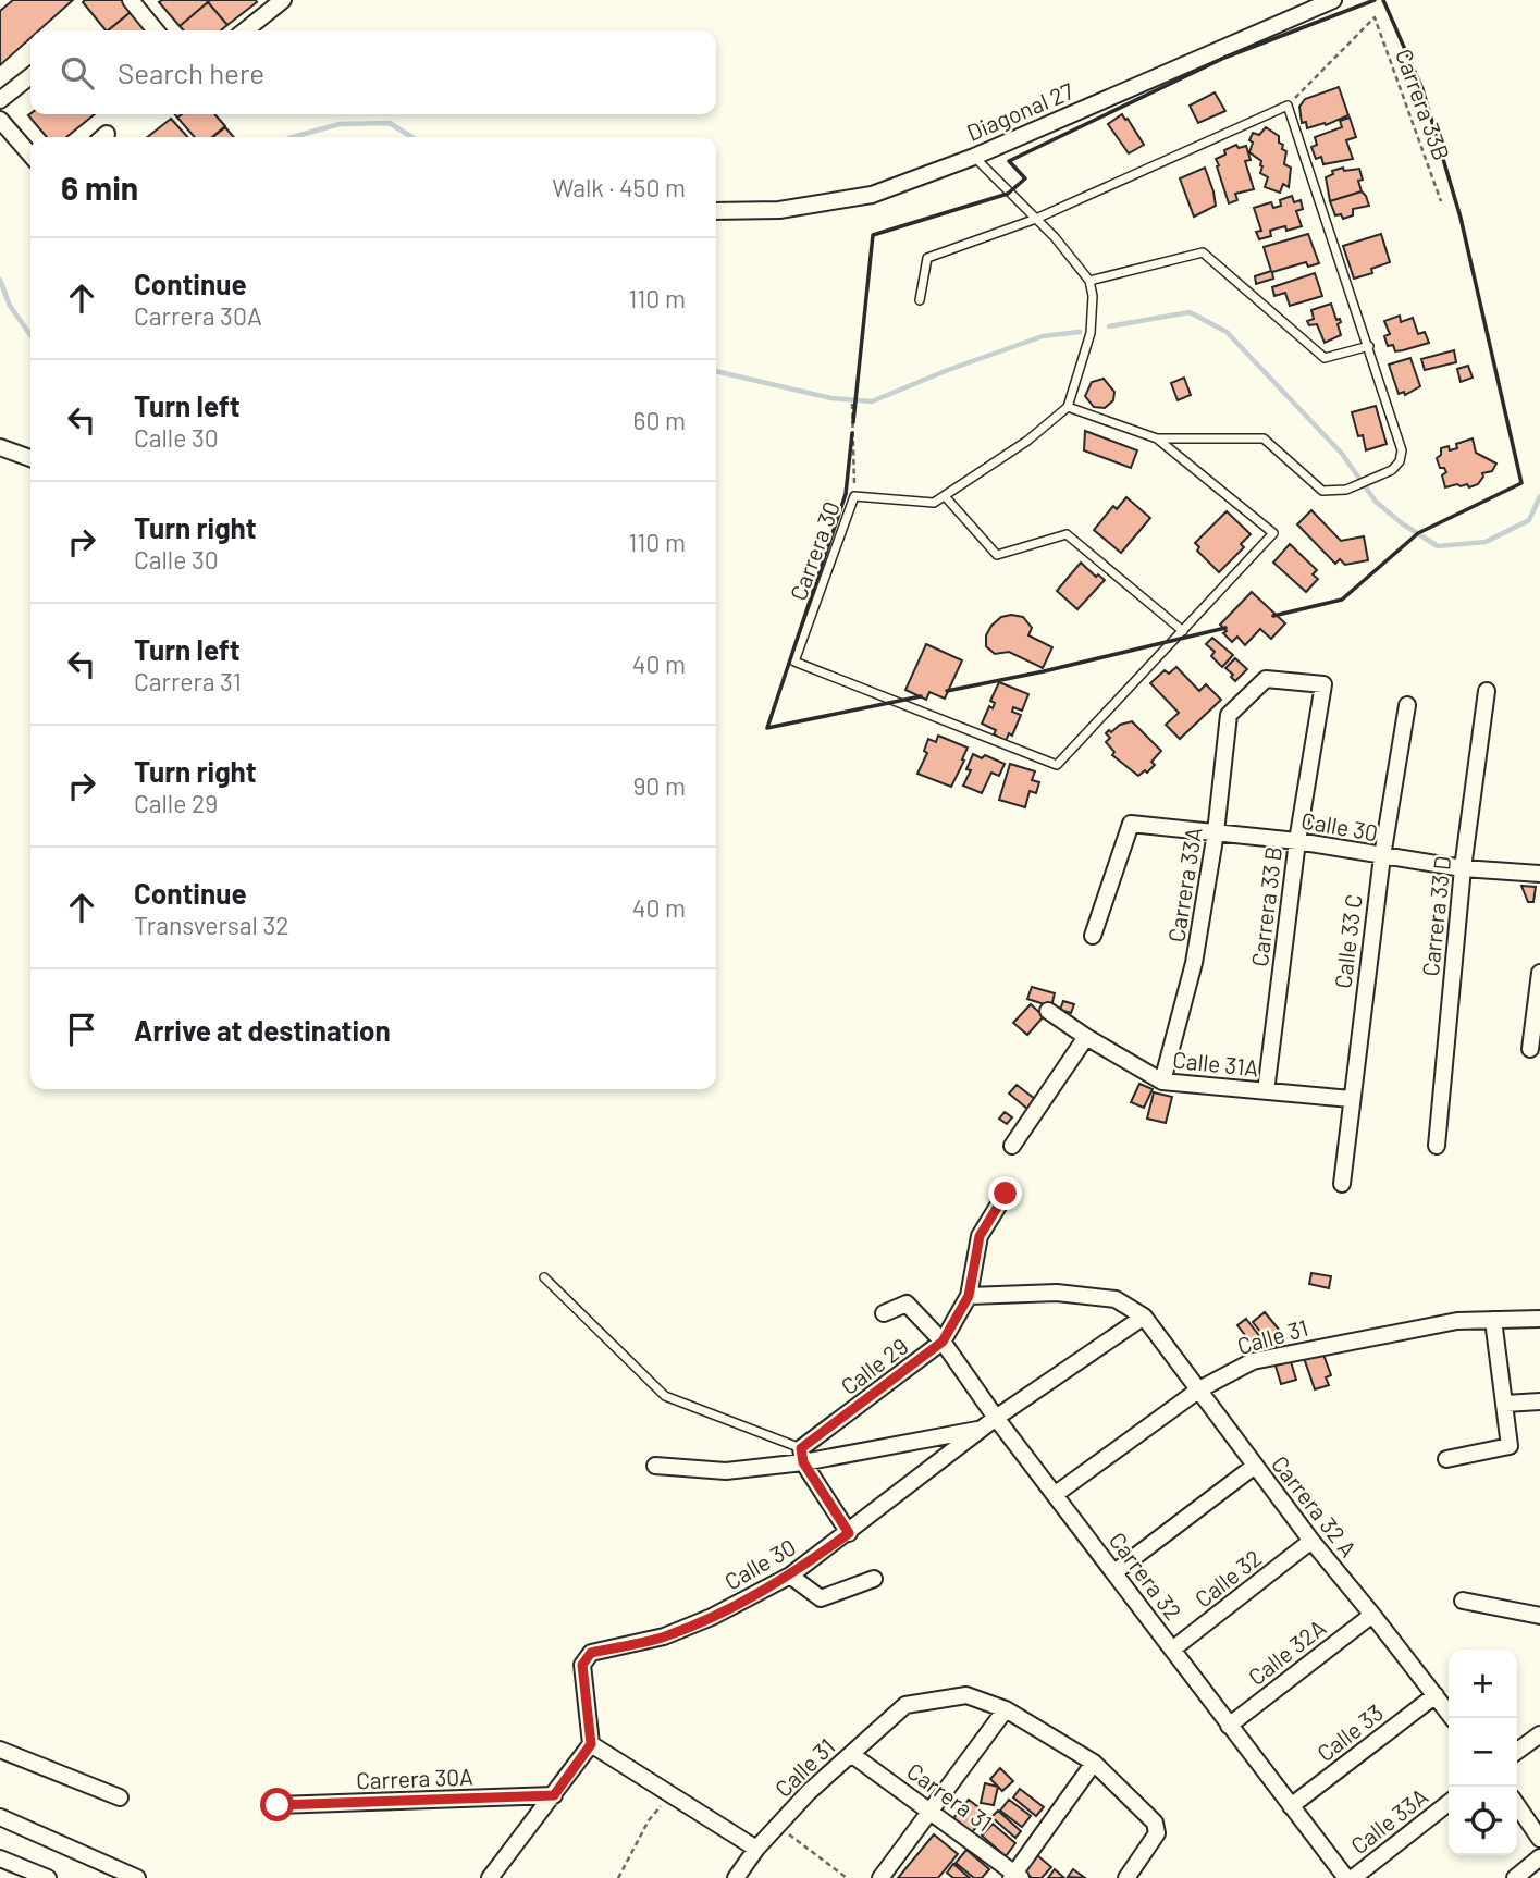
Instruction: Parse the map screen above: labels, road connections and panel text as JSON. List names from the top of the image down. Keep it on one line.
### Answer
{"streets":{"street":["Diagonal 27","Calle 30","Carrera 33A","Carrera 33 B","Carrera 33 D","Calle 33 C","Calle 31A","Calle 31","Calle 29","Carrera 32 A","Carrera 32","Calle 32","Calle 32A","Calle 33","Carrera 30A","Carrera 31","Calle 33A"],"lane":["Carrera 30"],"path":["Carrera 33B"]},"crossings":[["Calle 30","Carrera 33A"],["Calle 30","Carrera 33 B"],["Calle 30","Carrera 33 D"],["Calle 30","Calle 33 C"],["Calle 30","Carrera 32 A"],["Calle 30","Carrera 32"],["Carrera 33A","Carrera 33 B"],["Carrera 33A","Calle 31A"],["Carrera 33 B","Calle 31A"],["Calle 33 C","Calle 31A"],["Calle 31","Carrera 32 A"],["Calle 31","Carrera 32"],["Calle 31","Carrera 31"],["Calle 29","Carrera 32"],["Carrera 32 A","Calle 32"],["Carrera 32 A","Calle 32A"],["Carrera 32 A","Calle 33"],["Carrera 32","Calle 32"],["Carrera 32","Calle 32A"],["Carrera 32","Calle 33"]],"page":{"search":"Search here","heading":["6 min","Walk · 450 m"],"list":[["Continue","Carrera 30A","110 m"],["Turn left","Calle 30","60 m"],["Turn right","Calle 30","110 m"],["Turn left","Carrera 31","40 m"],["Turn right","Calle 29","90 m"],["Continue","Transversal 32","40 m"],"Arrive at destination"],"map_buttons":["+","−"]}}
